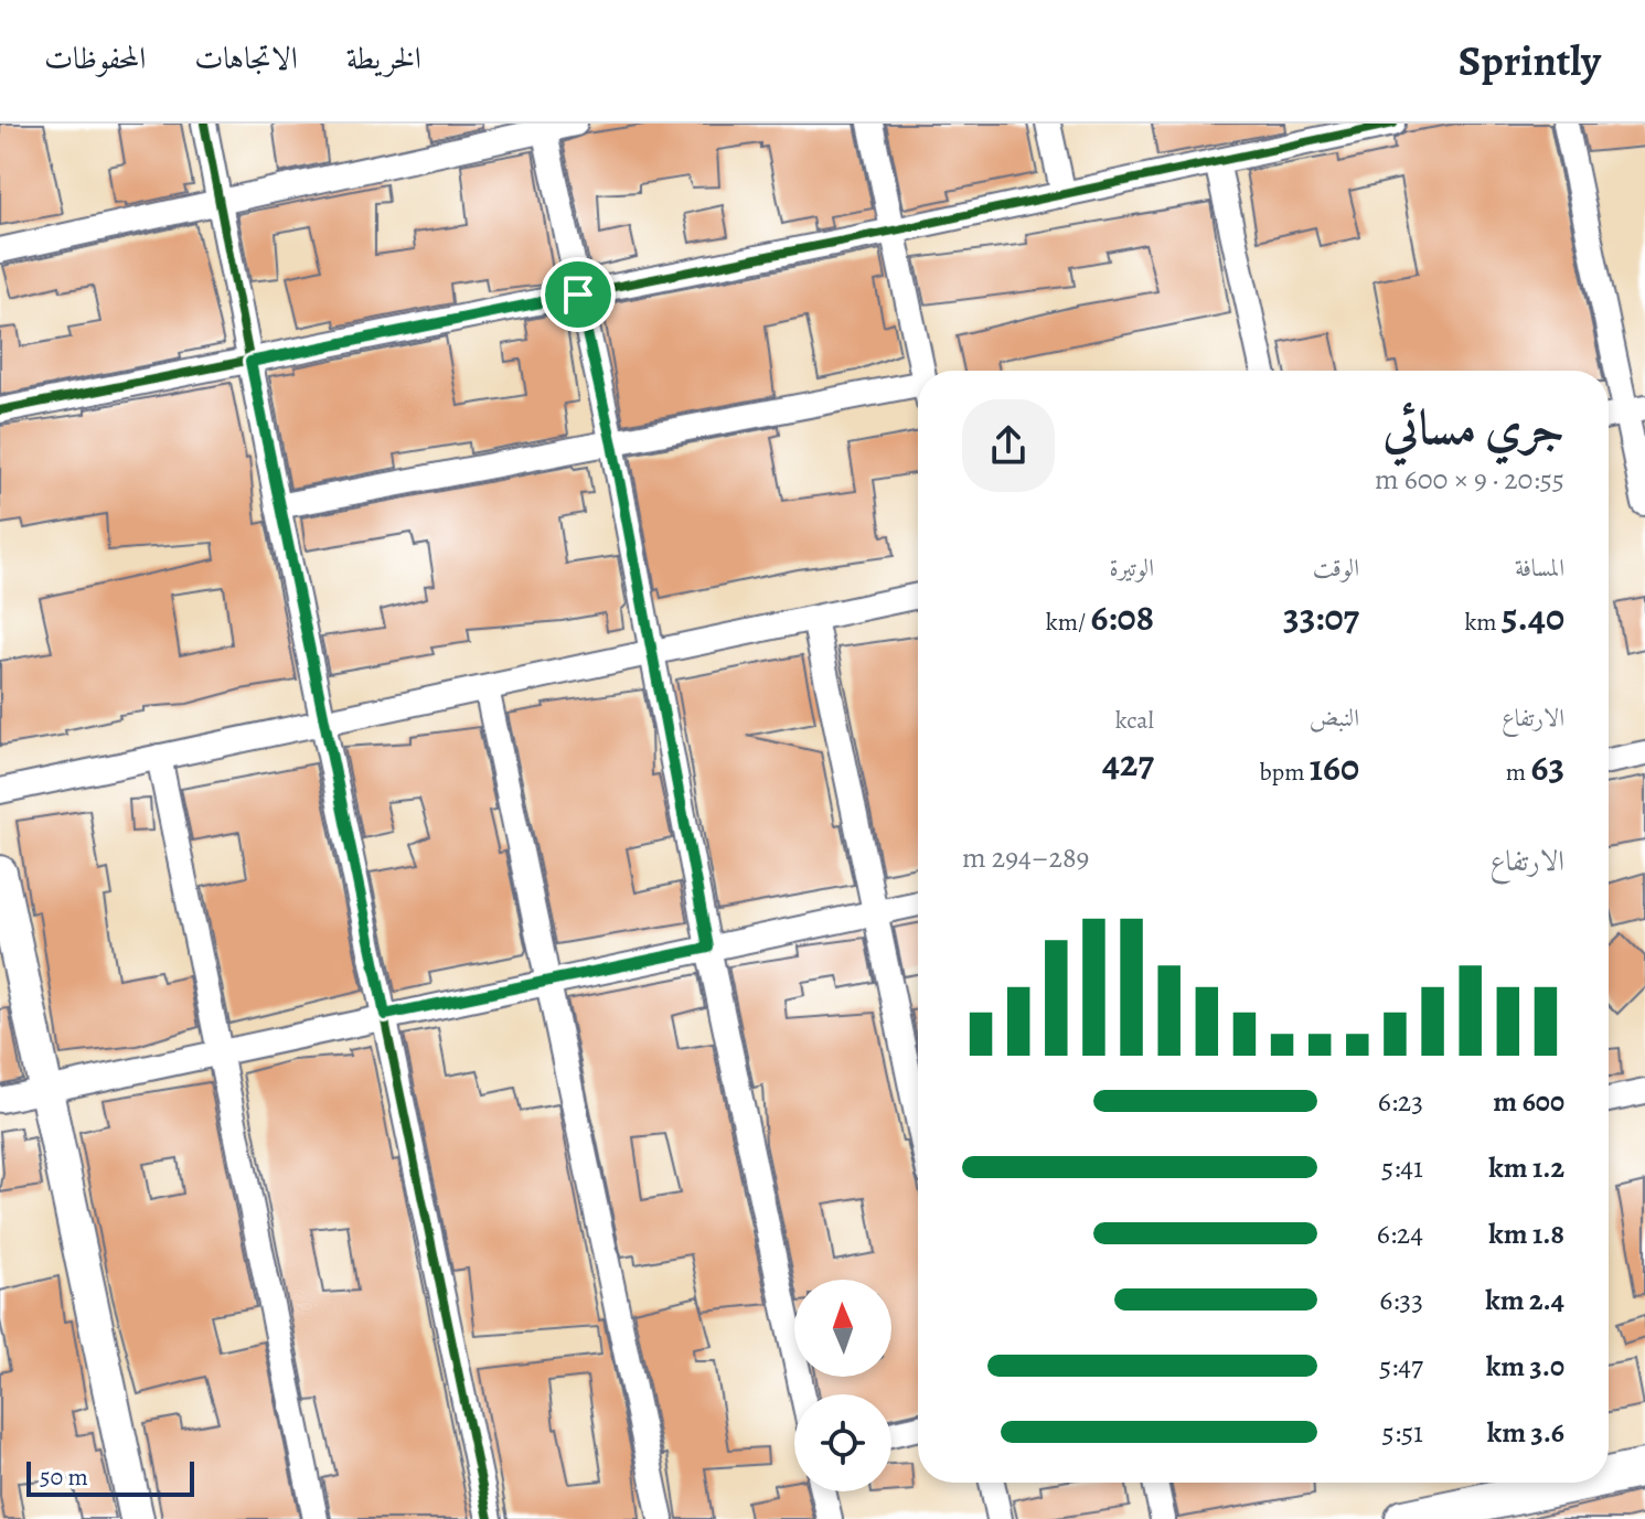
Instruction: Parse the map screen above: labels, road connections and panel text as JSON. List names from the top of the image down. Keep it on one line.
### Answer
{"scale_bar":"50 m","north":"top","page":{"header":"Sprintly","nav":["الخريطة","الاتجاهات","المحفوظات"],"heading":["جري مسائي","20:55 · 9 × 600 m"],"stats":[["المسافة","5.40 km"],["الوقت","33:07"],["الوتيرة","6:08 /km"],["الارتفاع","63 m"],["النبض","160 bpm"],["kcal","427"]],"chart":["الارتفاع","289–294 m"],"list":[{"name":"600 m","note":"6:23"},{"name":"1.2 km","note":"5:41"},{"name":"1.8 km","note":"6:24"},{"name":"2.4 km","note":"6:33"},{"name":"3.0 km","note":"5:47"},{"name":"3.6 km","note":"5:51"}],"scale":"50 m"}}
